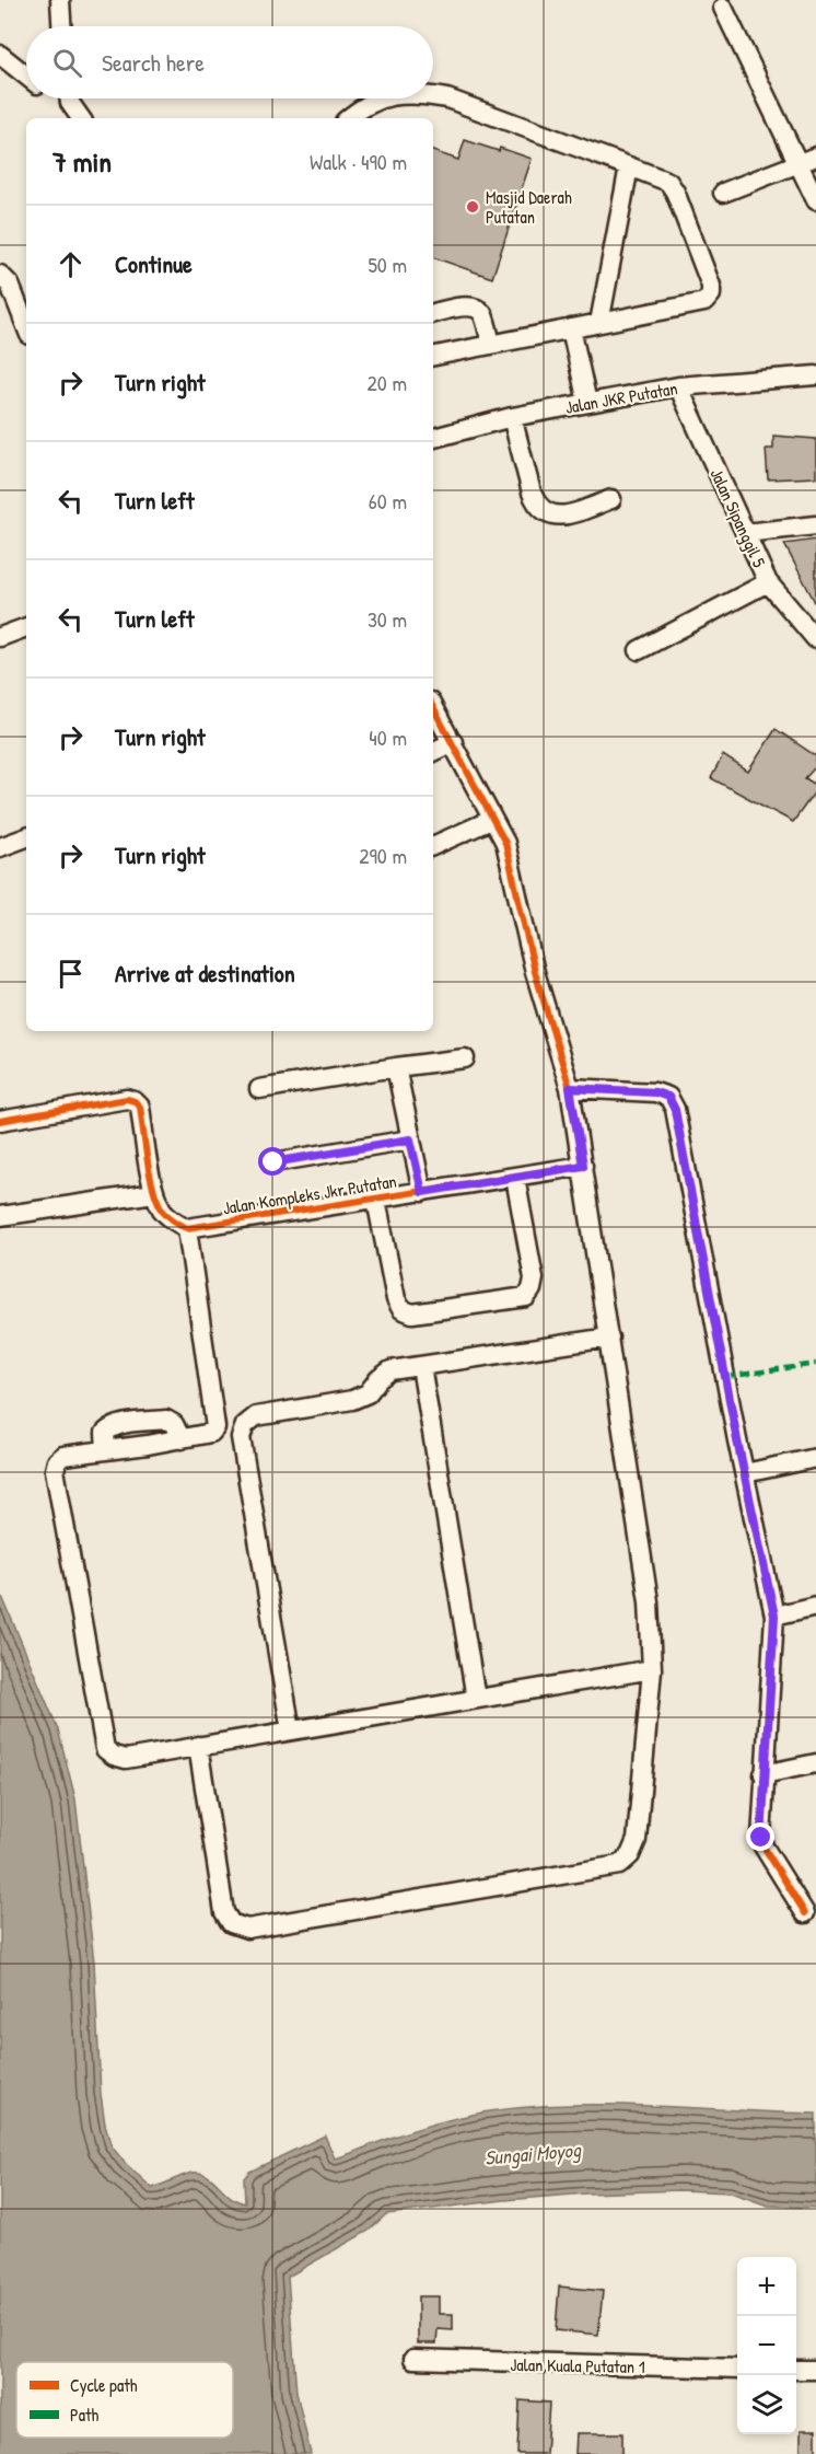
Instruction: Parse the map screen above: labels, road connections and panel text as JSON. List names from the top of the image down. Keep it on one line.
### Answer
{"streets":{"street":["Jalan JKR Putatan","Jalan Sipanggil 5","Jalan Kompleks Jkr Putatan","Jalan Kuala Putatan 1"]},"crossings":[["Jalan JKR Putatan","Jalan Sipanggil 5"]],"water":["Sungai Moyog"],"places":["Masjid Daerah Putatan"],"legend":["Cycle path","Path"],"page":{"search":"Search here","heading":["7 min","Walk · 490 m"],"list":[["Continue","50 m"],["Turn right","20 m"],["Turn left","60 m"],["Turn left","30 m"],["Turn right","40 m"],["Turn right","290 m"],"Arrive at destination"],"map_buttons":["+","−"]}}
